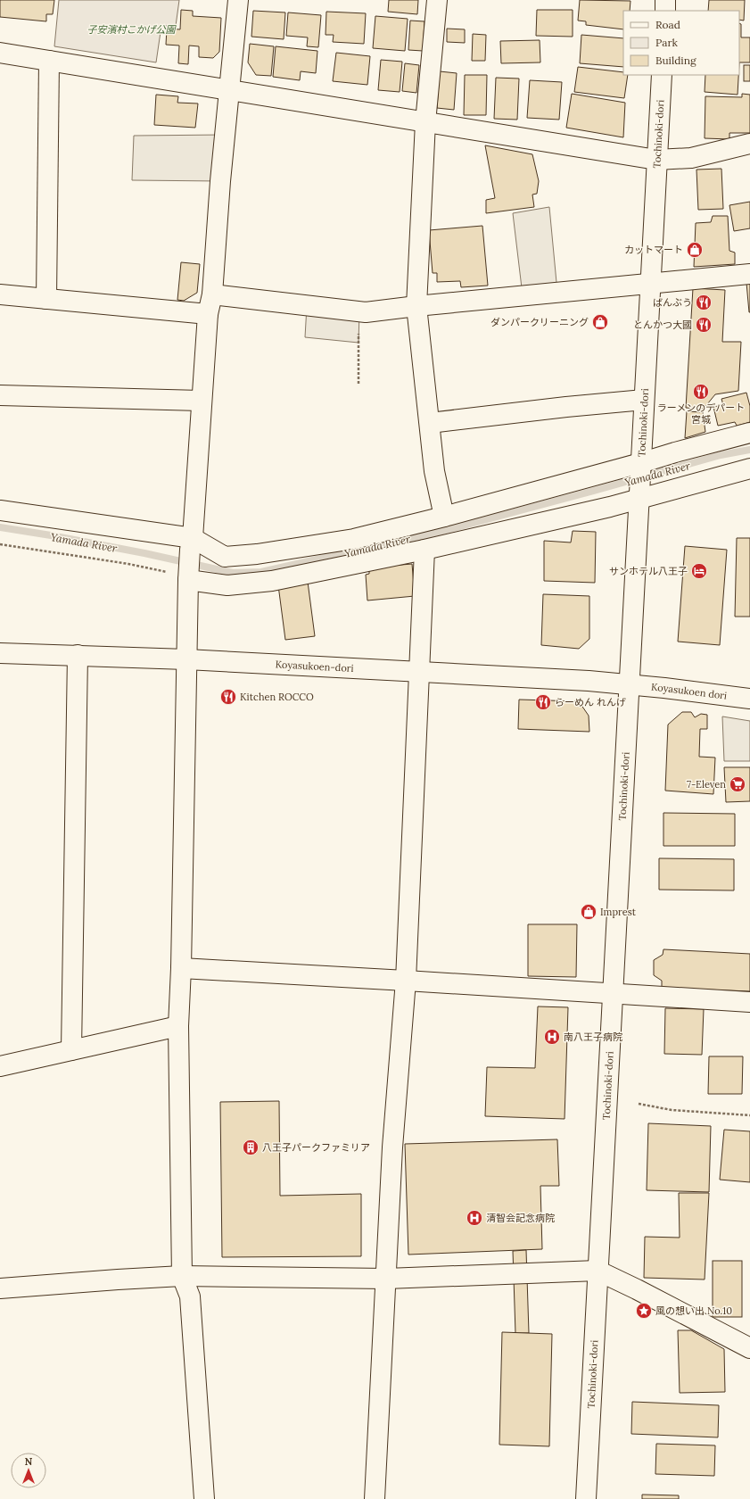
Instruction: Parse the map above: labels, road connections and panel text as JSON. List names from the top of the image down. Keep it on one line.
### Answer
{"streets":{"street":["Tochinoki-dori","Koyasukoen-dori","Koyasukoen dori"]},"crossings":[["Tochinoki-dori","Koyasukoen-dori"],["Tochinoki-dori","Koyasukoen dori"],["Koyasukoen-dori","Koyasukoen dori"]],"water":["Yamada River"],"parks":["子安濱村こかげ公園"],"places":{"shop":["カットマート","ダンパークリーニング","Imprest"],"restaurant":["ばんぶう","とんかつ大國","ラーメンのデパート 宮城","Kitchen ROCCO","らーめん れんげ"],"hotel":["サンホテル八王子"],"supermarket":["7-Eleven"],"hospital":["南八王子病院","清智会記念病院"],"building":["八王子パークファミリア"],"place":["風の想い出 No.10"]},"legend":["Road","Park","Building"],"north":"top"}
